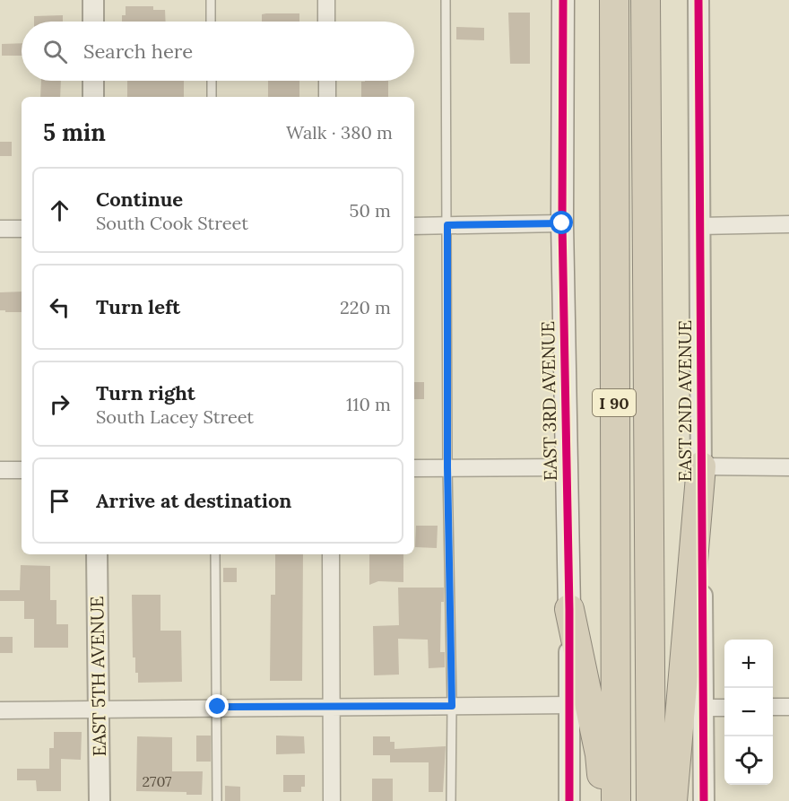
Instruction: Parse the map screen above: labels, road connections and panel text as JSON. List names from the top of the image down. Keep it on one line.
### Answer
{"streets":{"highway":["I 90"],"main road":["EAST 3RD AVENUE"],"street":["EAST 2ND AVENUE","EAST 5TH AVENUE"]},"house_numbers":["2707"],"page":{"search":"Search here","heading":["5 min","Walk · 380 m"],"list":[["Continue","South Cook Street","50 m"],["Turn left","220 m"],["Turn right","South Lacey Street","110 m"],"Arrive at destination"],"map_buttons":["+","−"]}}
